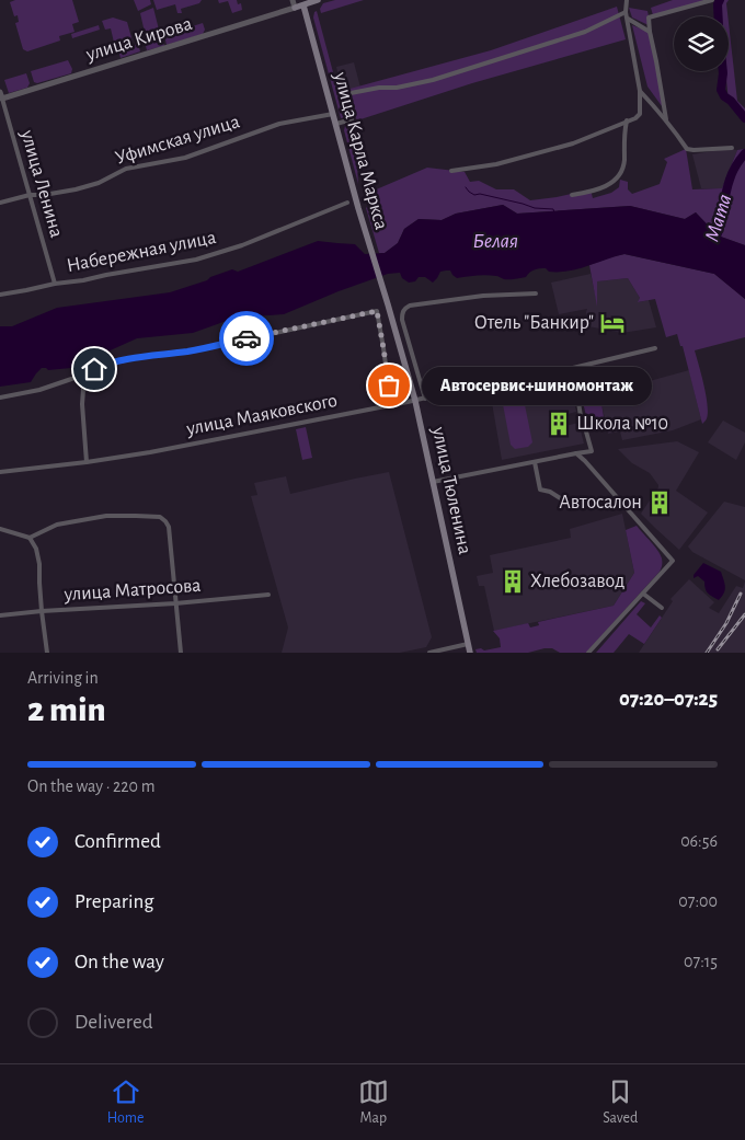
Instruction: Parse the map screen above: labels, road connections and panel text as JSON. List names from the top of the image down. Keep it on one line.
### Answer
{"streets":{"main road":["улица Кирова","улица Карла Маркса","улица Тюленина"],"street":["Уфимская улица","улица Ленина","Набережная улица","улица Маяковского","улица Матросова"]},"crossings":[["улица Кирова","улица Карла Маркса"],["улица Кирова","улица Ленина"],["Уфимская улица","улица Карла Маркса"],["Уфимская улица","улица Ленина"],["улица Карла Маркса","улица Тюленина"],["улица Ленина","Набережная улица"],["улица Маяковского","улица Тюленина"]],"water":["Мата","Белая"],"places":{"hotel":["Отель \"Банкир\""],"other":["Автосервис+шиномонтаж"],"building":["Школа №10","Автосалон","Хлебозавод"]},"page":{"bubble":"Автосервис+шиномонтаж","heading":["2 min","Arriving in","07:20–07:25"],"bar":"On the way · 220 m","list":[["Confirmed","06:56"],["Preparing","07:00"],["On the way","07:15"],"Delivered"],"tabs":["Home","Map","Saved"]}}
